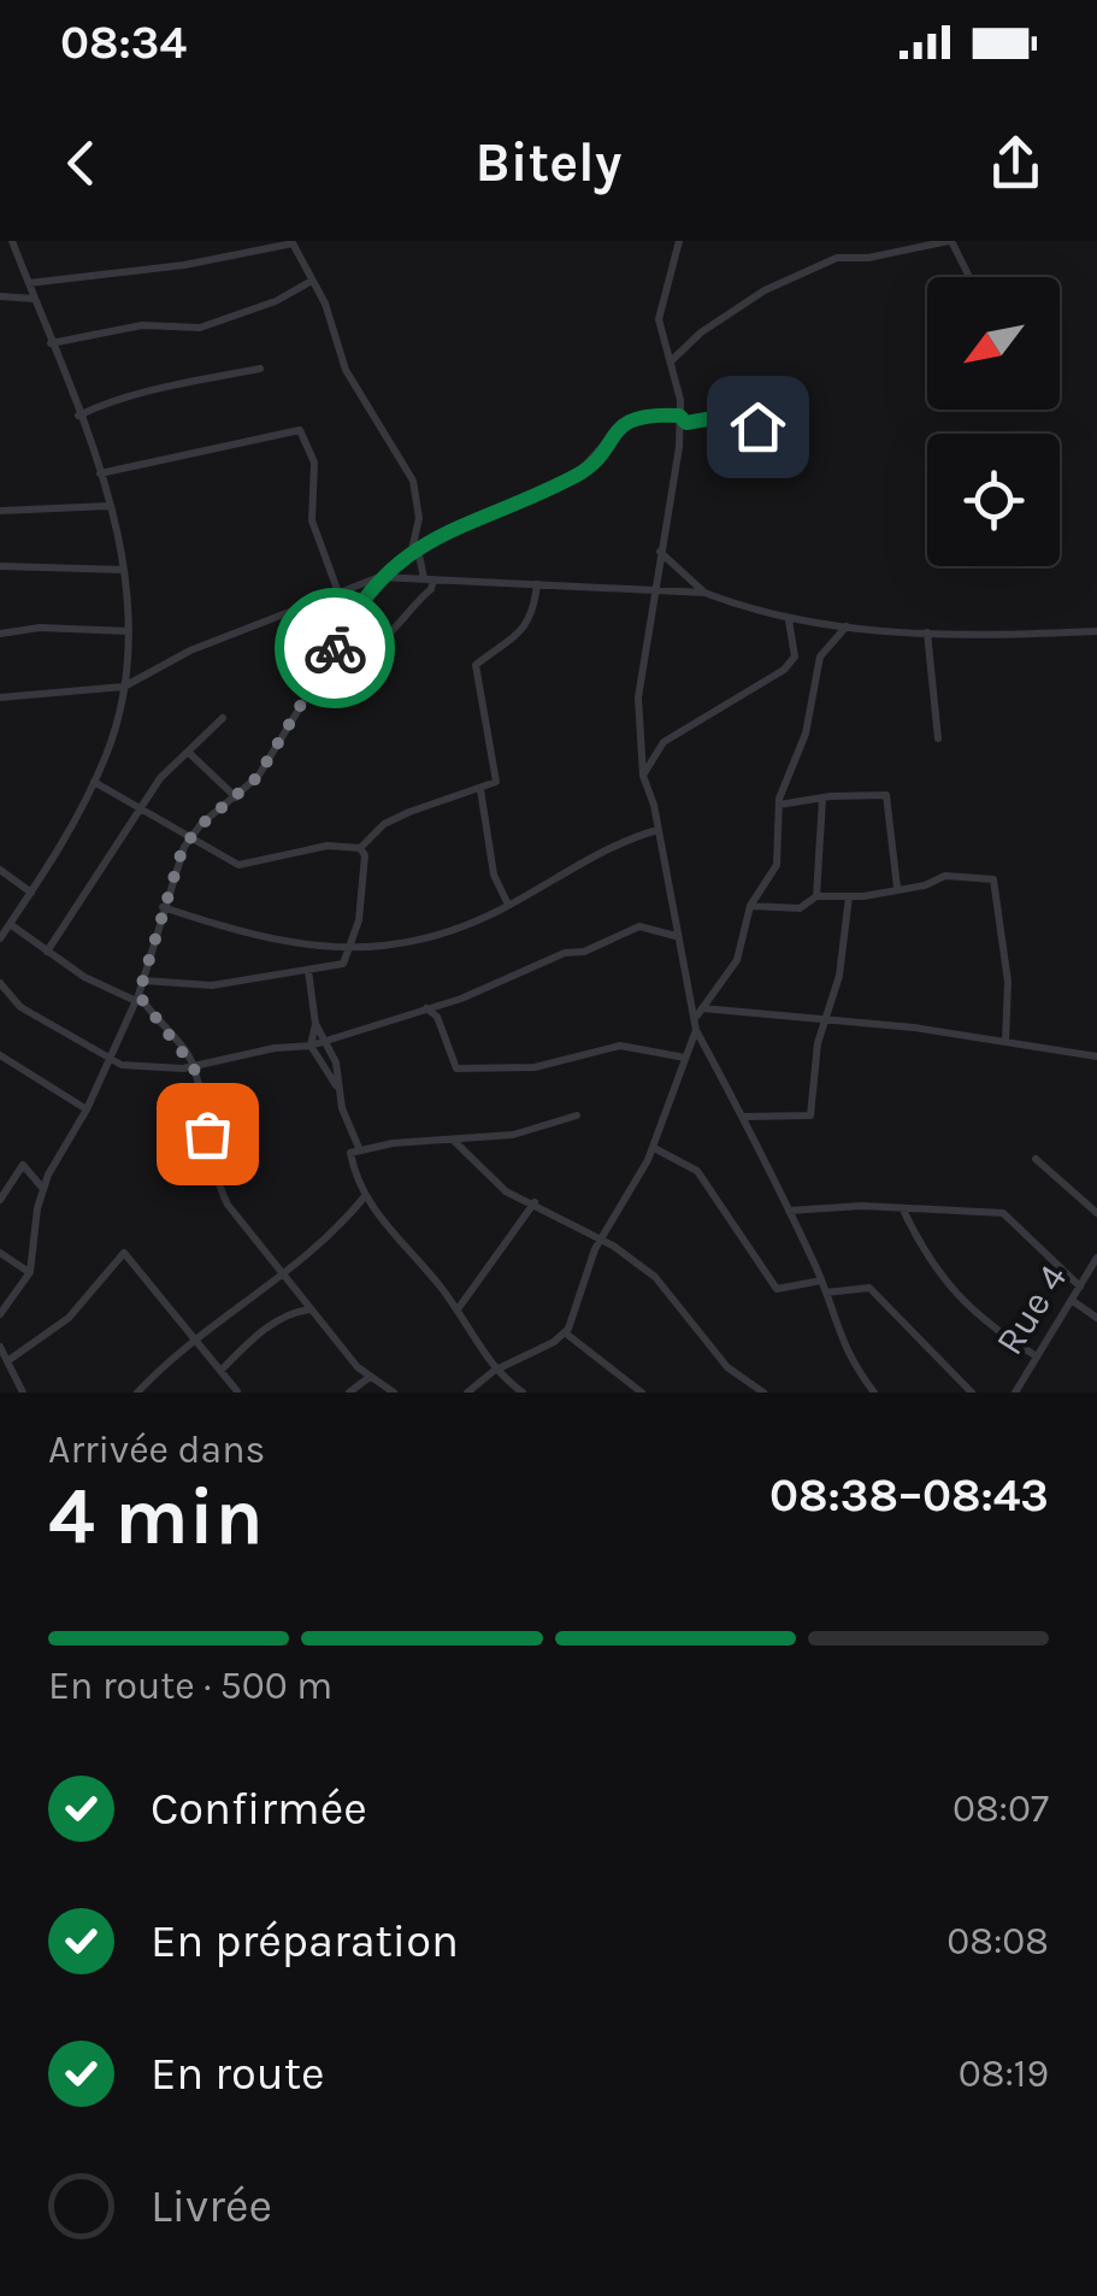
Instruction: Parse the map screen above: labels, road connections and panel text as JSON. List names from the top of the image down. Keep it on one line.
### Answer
{"streets":{"street":["Rue 4"]},"north":"bottom left","page":{"status":"08:34","header":"Bitely","heading":["4 min","Arrivée dans","08:38–08:43"],"bar":"En route · 500 m","list":[["Confirmée","08:07"],["En préparation","08:08"],["En route","08:19"],"Livrée"]}}
